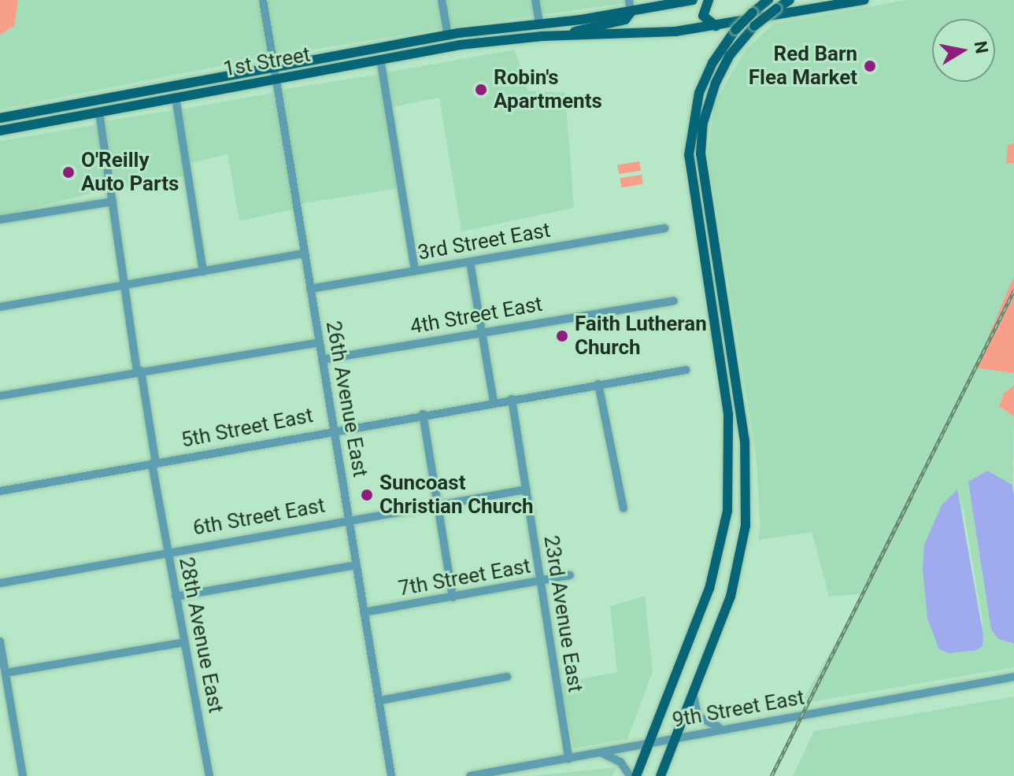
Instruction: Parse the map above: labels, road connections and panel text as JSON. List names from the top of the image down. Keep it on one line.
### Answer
{"streets":{"main road":["1st Street"],"street":["3rd Street East","4th Street East","26th Avenue East","5th Street East","6th Street East","7th Street East","23rd Avenue East","28th Avenue East","9th Street East"]},"crossings":[["1st Street","26th Avenue East"],["1st Street","28th Avenue East"],["3rd Street East","26th Avenue East"],["4th Street East","26th Avenue East"],["26th Avenue East","5th Street East"],["26th Avenue East","6th Street East"],["26th Avenue East","7th Street East"],["5th Street East","23rd Avenue East"],["5th Street East","28th Avenue East"],["6th Street East","23rd Avenue East"],["6th Street East","28th Avenue East"],["7th Street East","23rd Avenue East"],["23rd Avenue East","9th Street East"]],"places":["Red Barn Flea Market","Robin's Apartments","O'Reilly Auto Parts","Faith Lutheran Church","Suncoast Christian Church"],"north":"right"}
